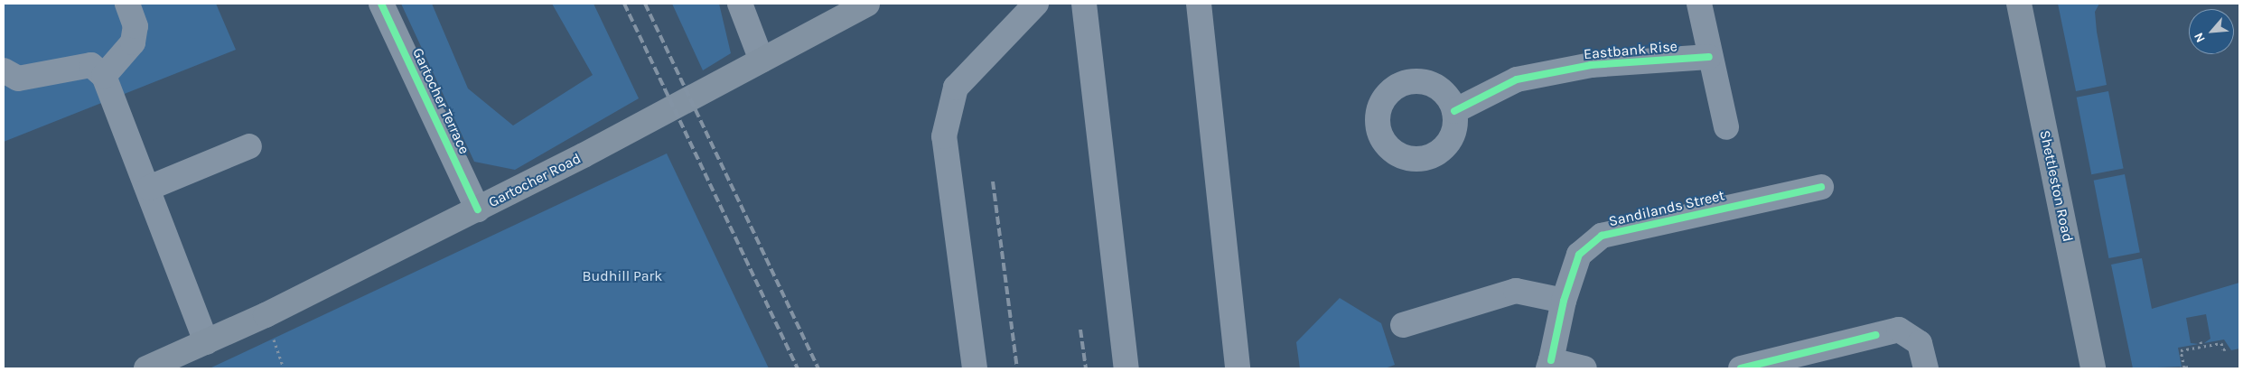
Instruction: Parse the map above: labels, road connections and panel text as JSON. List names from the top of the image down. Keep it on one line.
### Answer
{"streets":{"main road":["Gartocher Road","Shettleston Road"],"street":["Eastbank Rise","Gartocher Terrace","Sandilands Street"]},"crossings":[["Gartocher Terrace","Gartocher Road"]],"parks":["Budhill Park"],"north":"bottom left"}
